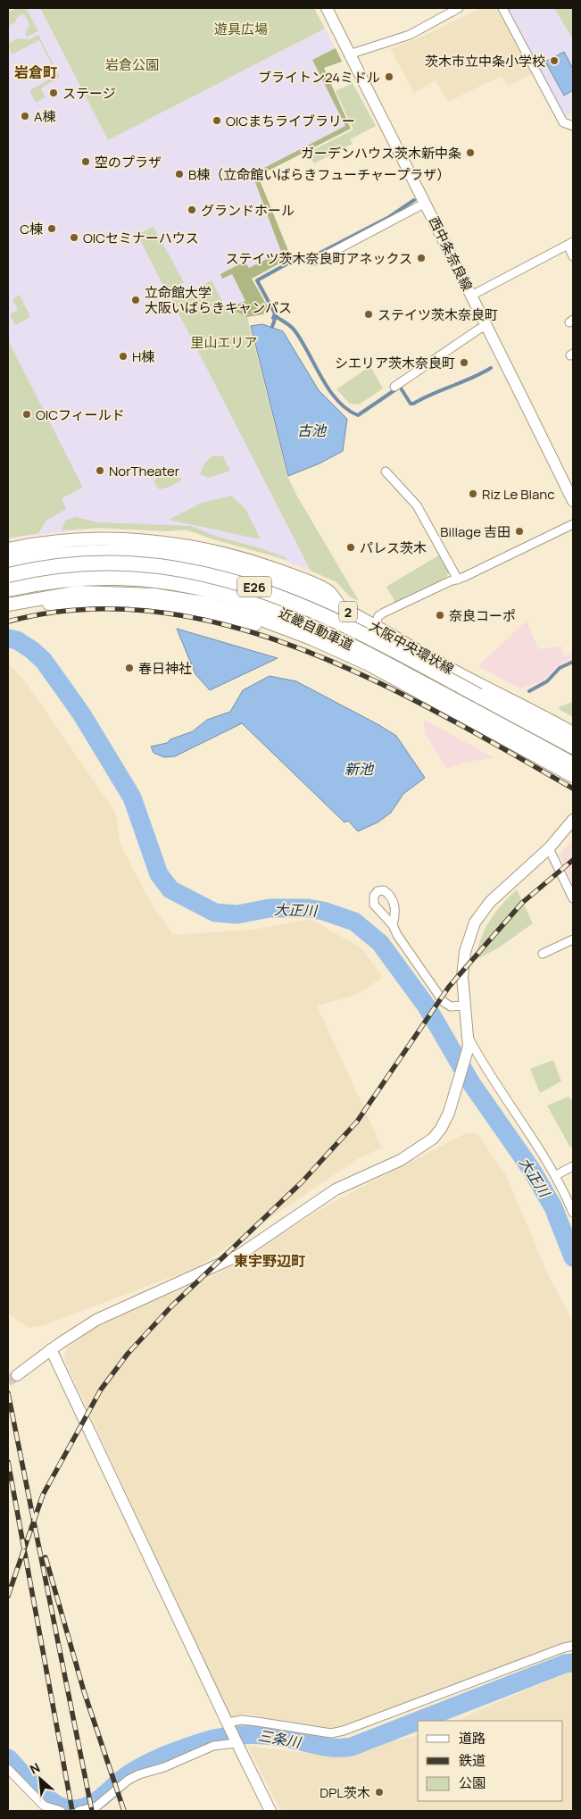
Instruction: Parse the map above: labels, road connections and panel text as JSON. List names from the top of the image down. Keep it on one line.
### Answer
{"streets":{"highway":["E26","近畿自動車道"],"main road":["2","大阪中央環状線"],"street":["西中条奈良線"]},"districts":["岩倉町","東宇野辺町"],"water":["古池","新池","大正川","三条川"],"parks":["遊具広場","岩倉公園","里山エリア"],"places":["茨木市立中条小学校","ブライトン24ミドル","ステージ","A棟","OICまちライブラリー","ガーデンハウス茨木新中条","空のプラザ","B棟（立命館いばらきフューチャープラザ）","グランドホール","C棟","OICセミナーハウス","ステイツ茨木奈良町アネックス","立命館大学 大阪いばらきキャンパス","ステイツ茨木奈良町","H棟","シエリア茨木奈良町","OICフィールド","NorTheater","Riz Le Blanc","Billage 吉田","パレス茨木","奈良コーポ","春日神社","DPL茨木"],"legend":["道路","鉄道","公園"],"north":"top left"}
